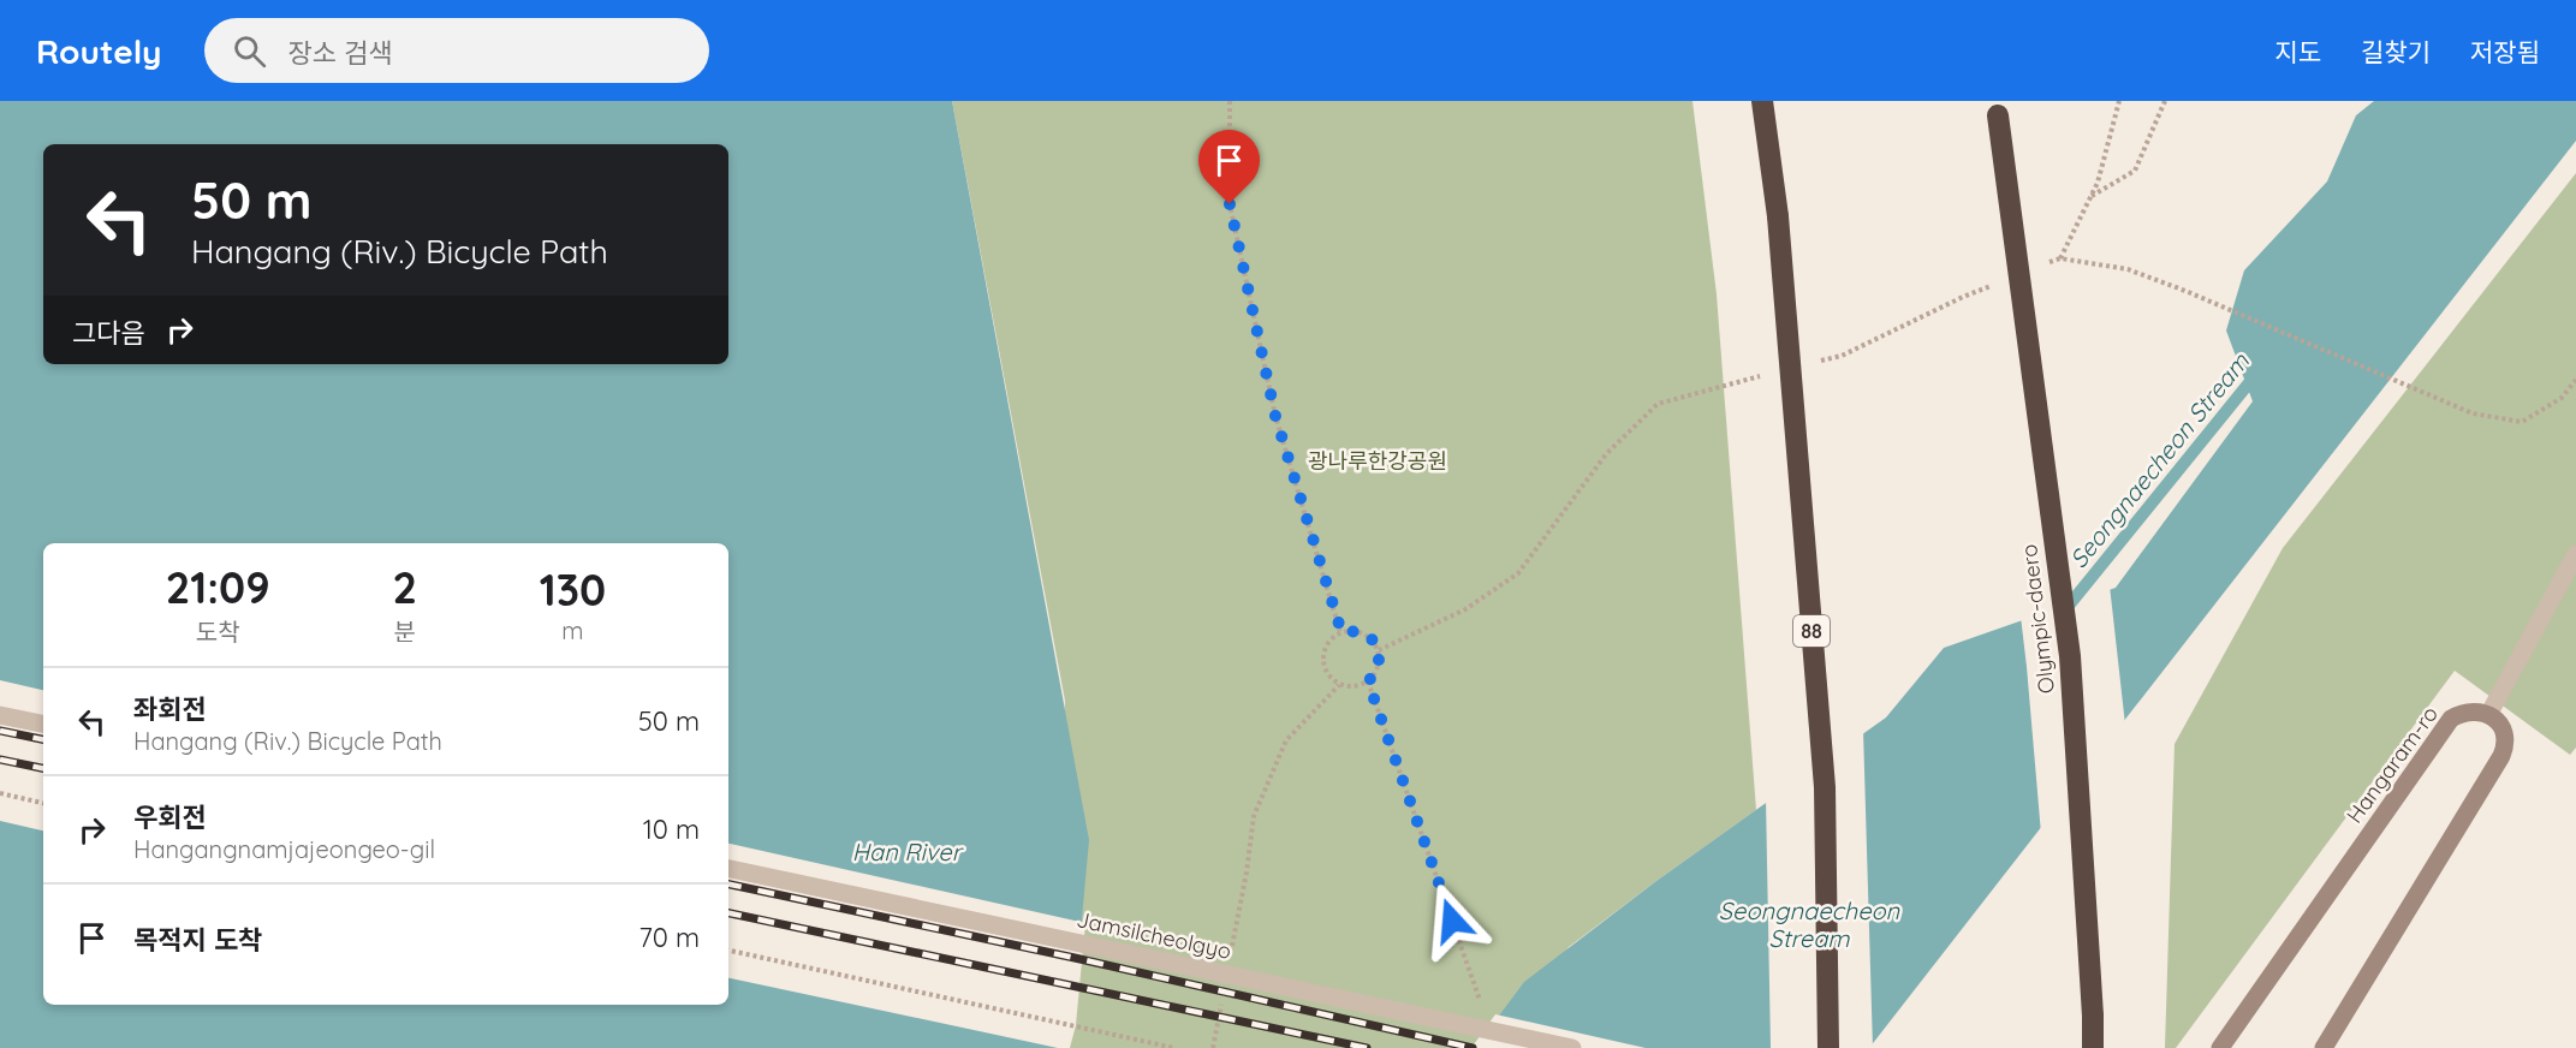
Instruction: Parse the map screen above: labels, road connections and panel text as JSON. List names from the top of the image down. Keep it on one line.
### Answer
{"streets":{"highway":["Olympic-daero","88"],"main road":["Hangaram-ro"],"street":["Jamsilcheolgyo"]},"water":["Seongnaecheon Stream","Han River"],"parks":["광나루한강공원"],"page":{"header":"Routely","search":"장소 검색","nav":["지도","길찾기","저장됨"],"turn":["50 m","Hangang (Riv.) Bicycle Path"],"then":"그다음","eta":["21:09","도착","2","분","130","m"],"list":[{"name":"좌회전","note":"Hangang (Riv.) Bicycle Path","value":"50 m"},{"name":"우회전","note":"Hangangnamjajeongeo-gil","value":"10 m"},{"name":"목적지 도착","value":"70 m"}]}}
